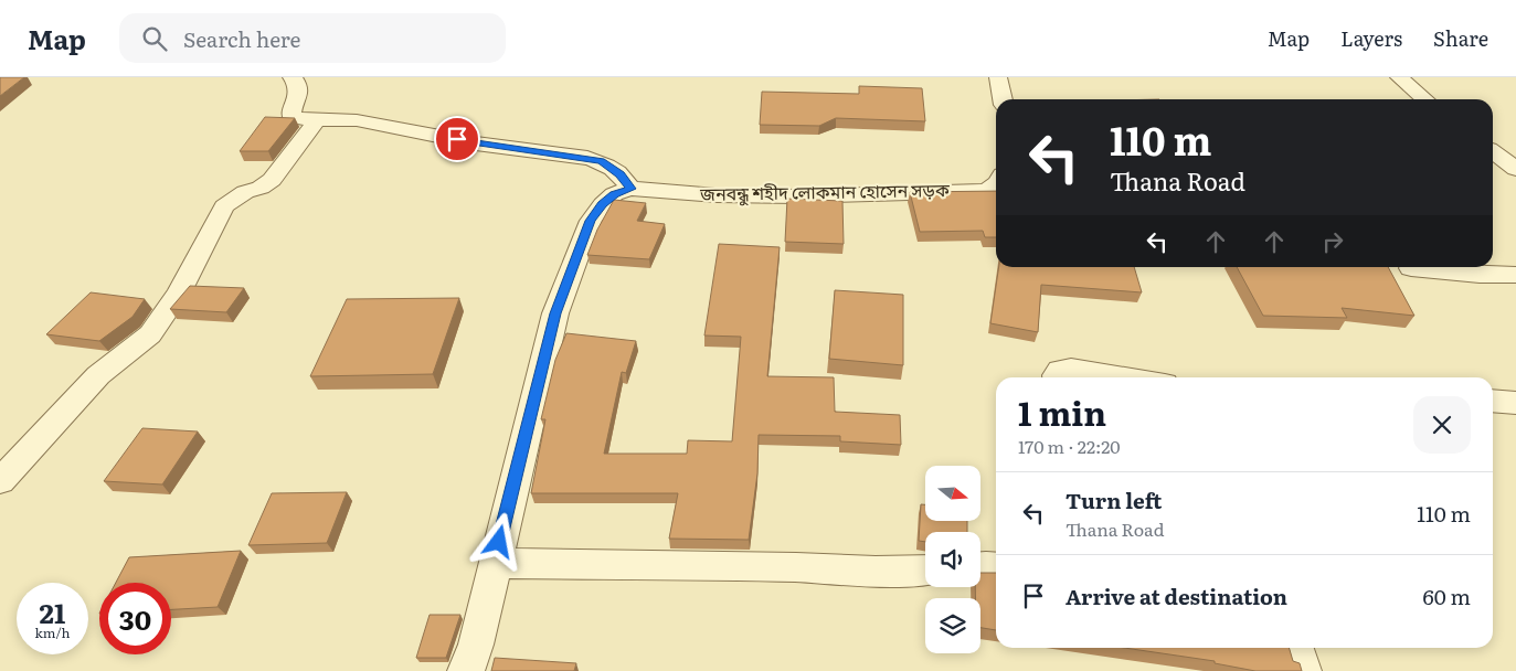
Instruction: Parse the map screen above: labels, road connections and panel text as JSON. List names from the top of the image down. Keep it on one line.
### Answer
{"streets":{"street":["জনবন্ধু শহীদ লোকমান হোসেন সড়ক"]},"north":"right","page":{"header":"Map","search":"Search here","nav":["Map","Layers","Share"],"turn":["110 m","Thana Road"],"heading":["1 min","170 m · 22:20"],"list":[{"name":"Turn left","note":"Thana Road","value":"110 m"},{"name":"Arrive at destination","value":"60 m"}],"speed":"21 km/h","limit":"30"}}
